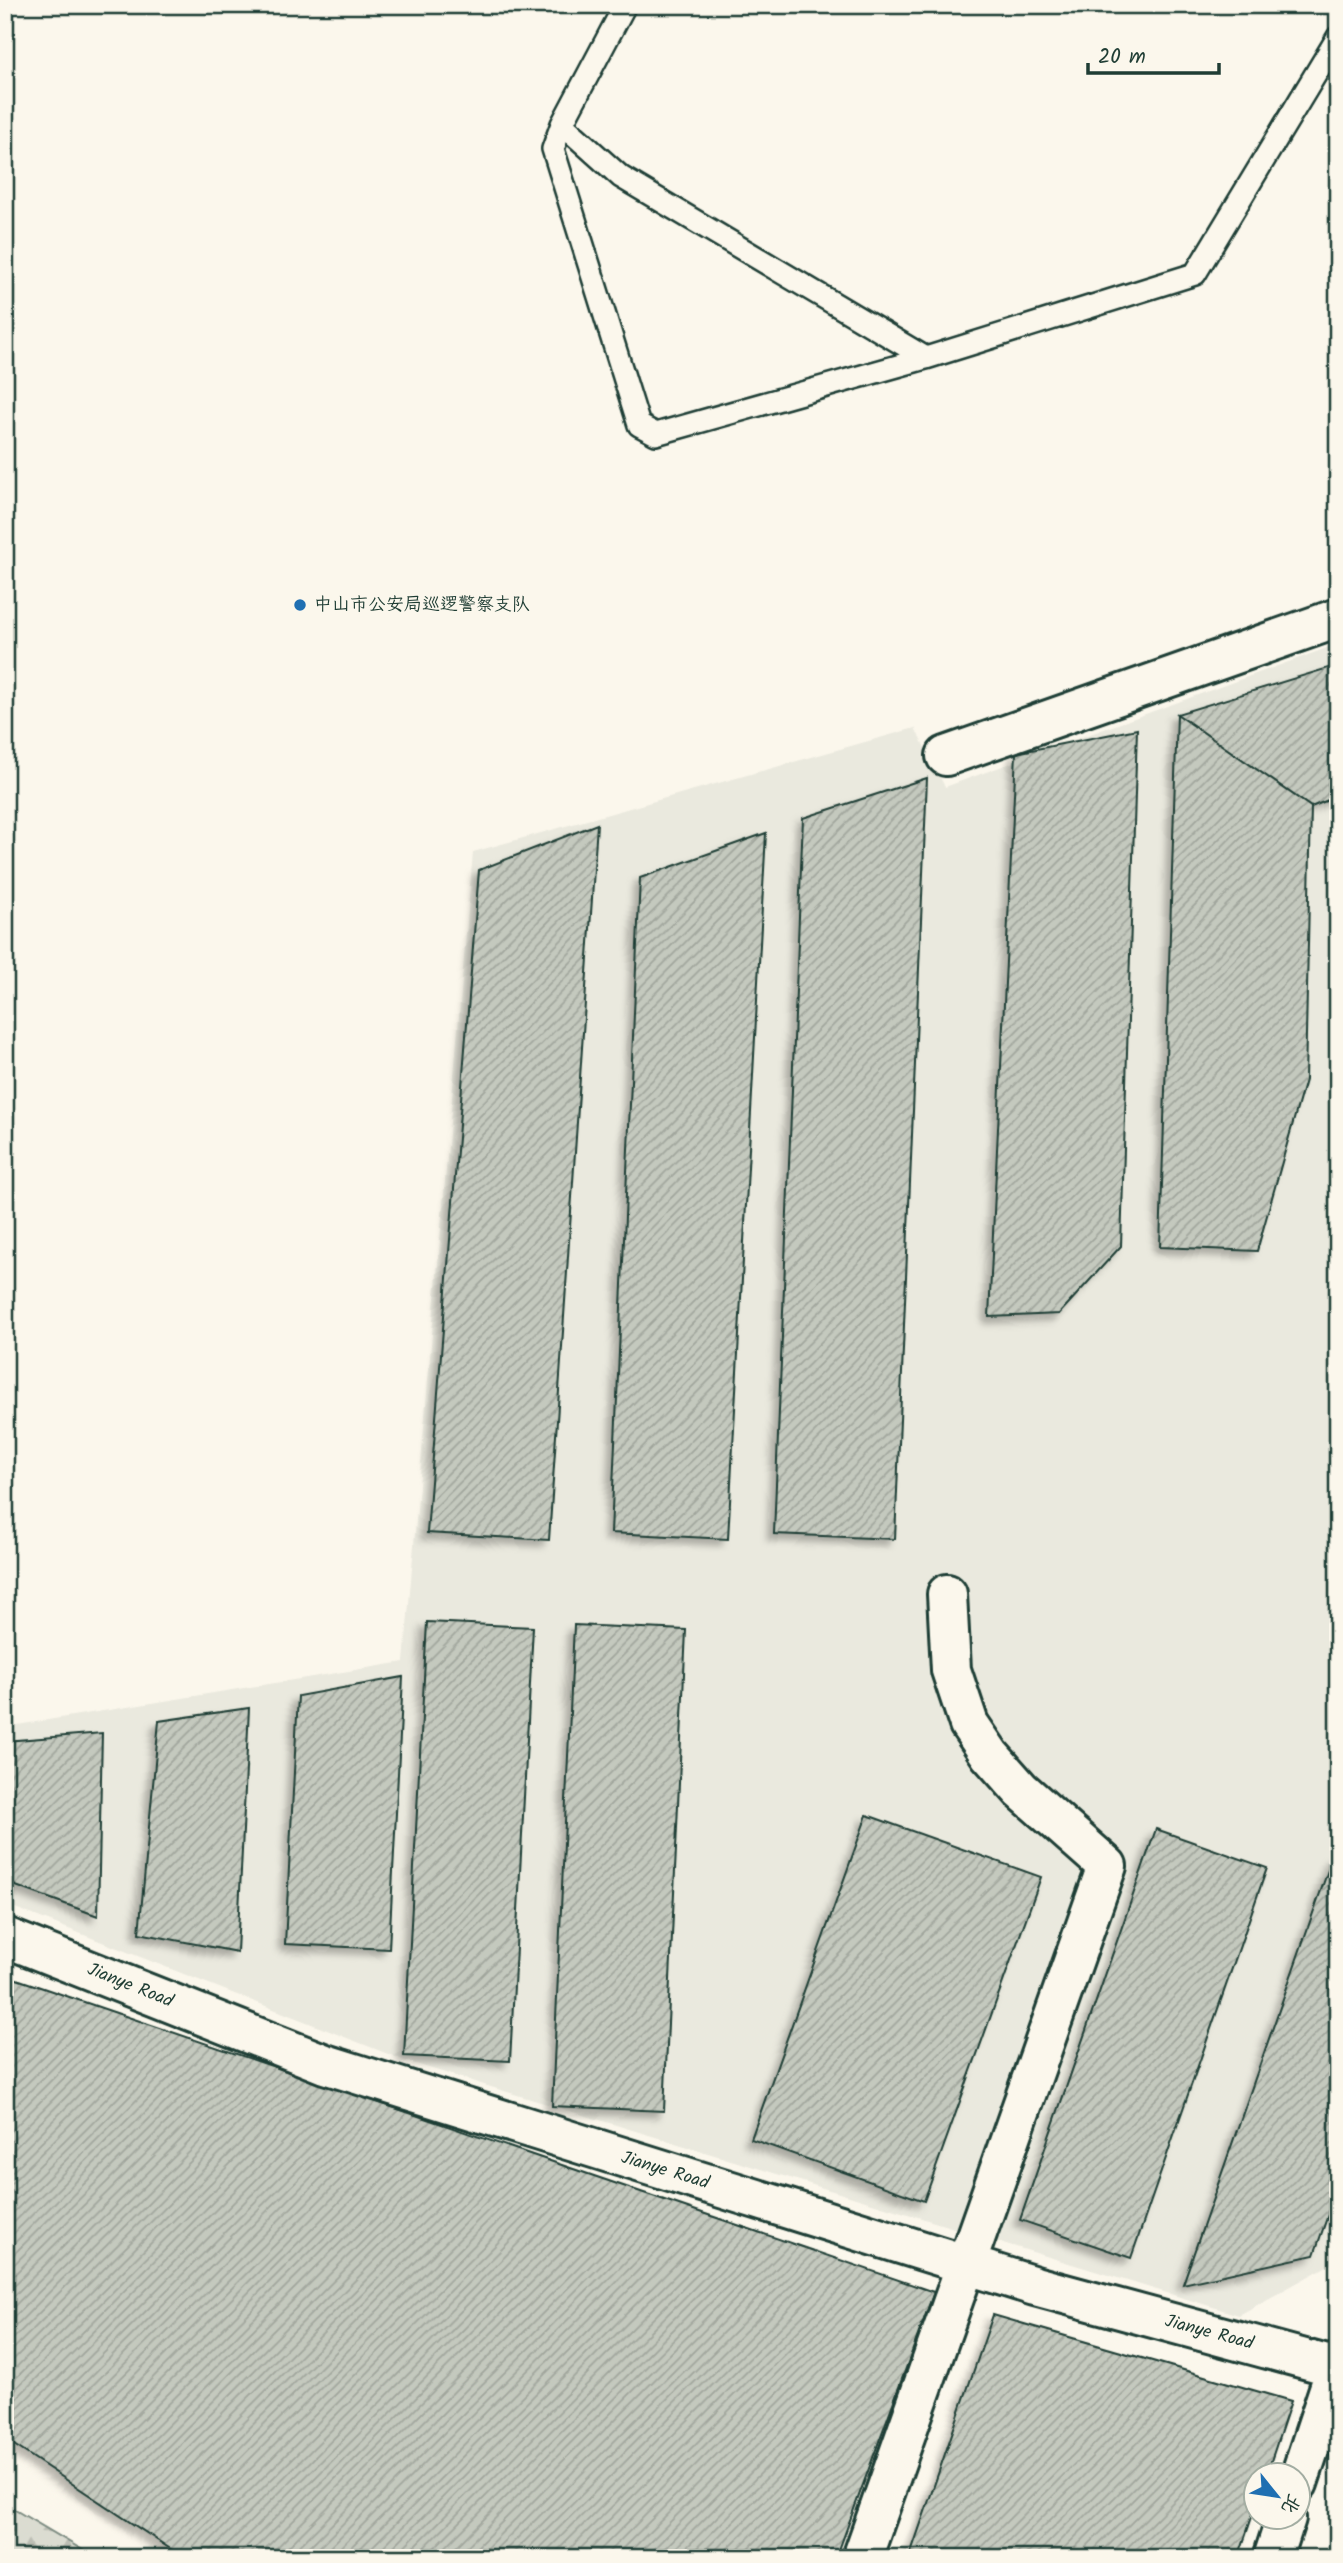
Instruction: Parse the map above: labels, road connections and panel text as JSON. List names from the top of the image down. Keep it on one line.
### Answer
{"streets":{"street":["Jianye Road"]},"places":["中山市公安局巡逻警察支队"],"scale_bar":"20 m","north":"bottom right"}
